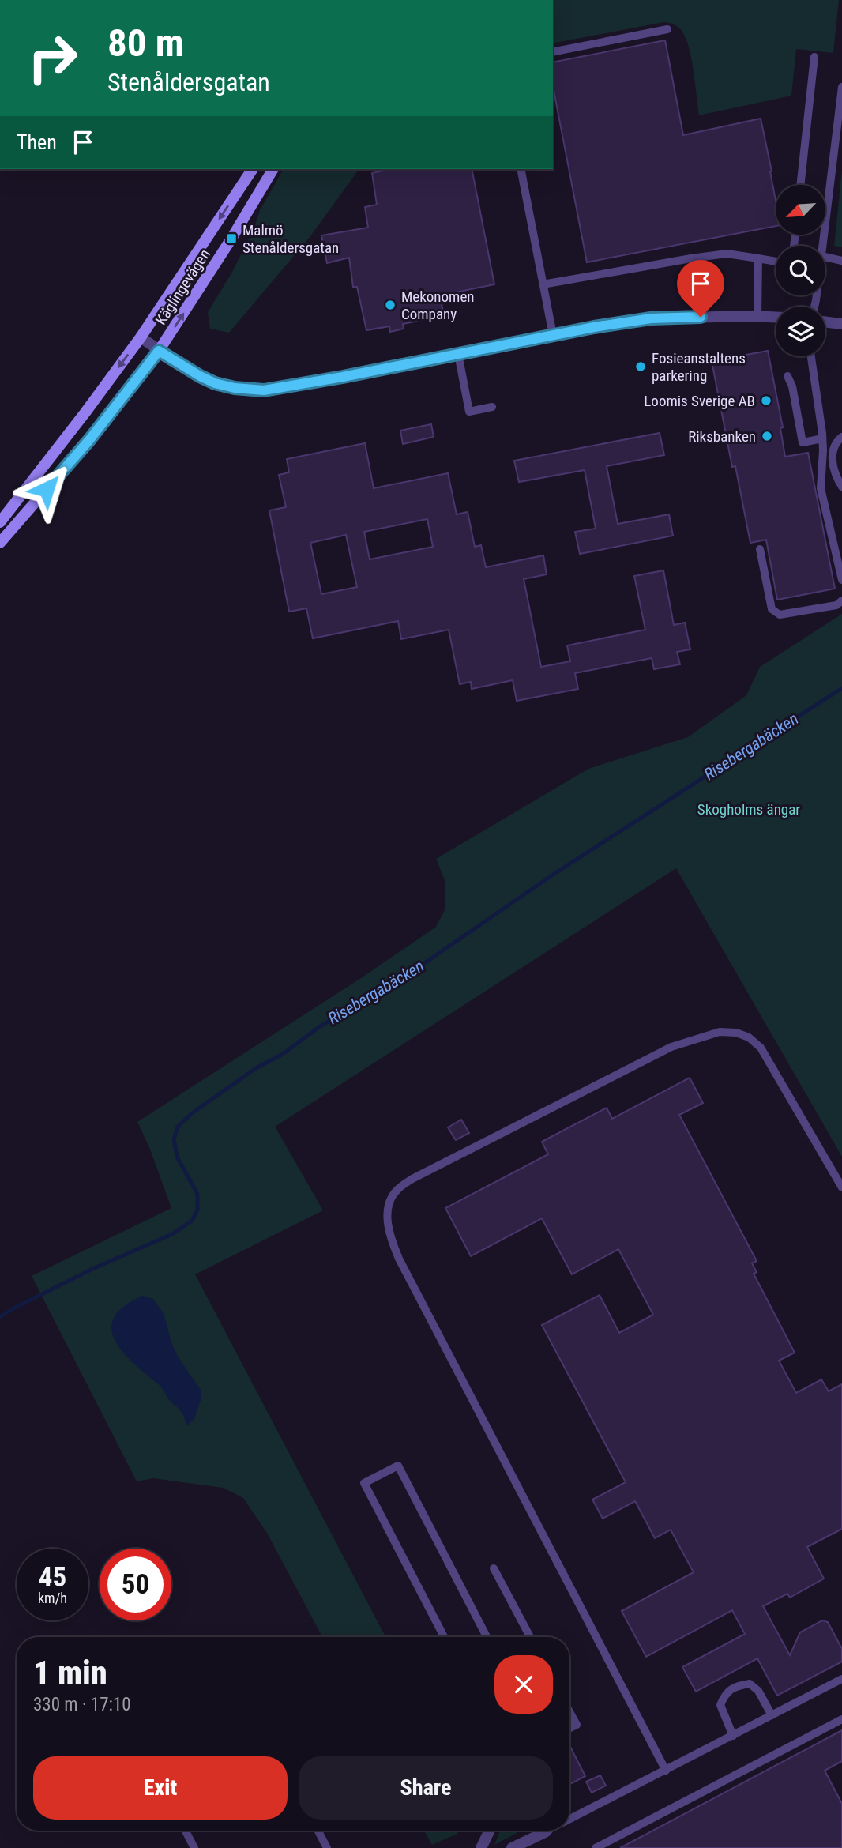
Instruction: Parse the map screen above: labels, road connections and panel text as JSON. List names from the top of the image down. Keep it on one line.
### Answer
{"streets":{"main road":["Käglingevägen"]},"water":["Risebergabäcken"],"parks":["Skogholms ängar"],"places":{"transit":["Malmö Stenåldersgatan"],"other":["Mekonomen Company","Fosieanstaltens parkering","Loomis Sverige AB","Riksbanken"]},"north":"bottom left","page":{"turn":["80 m","Stenåldersgatan"],"then":"Then","speed":"45 km/h","limit":"50","heading":["1 min","330 m · 17:10"],"buttons":["Exit","Share"]}}
